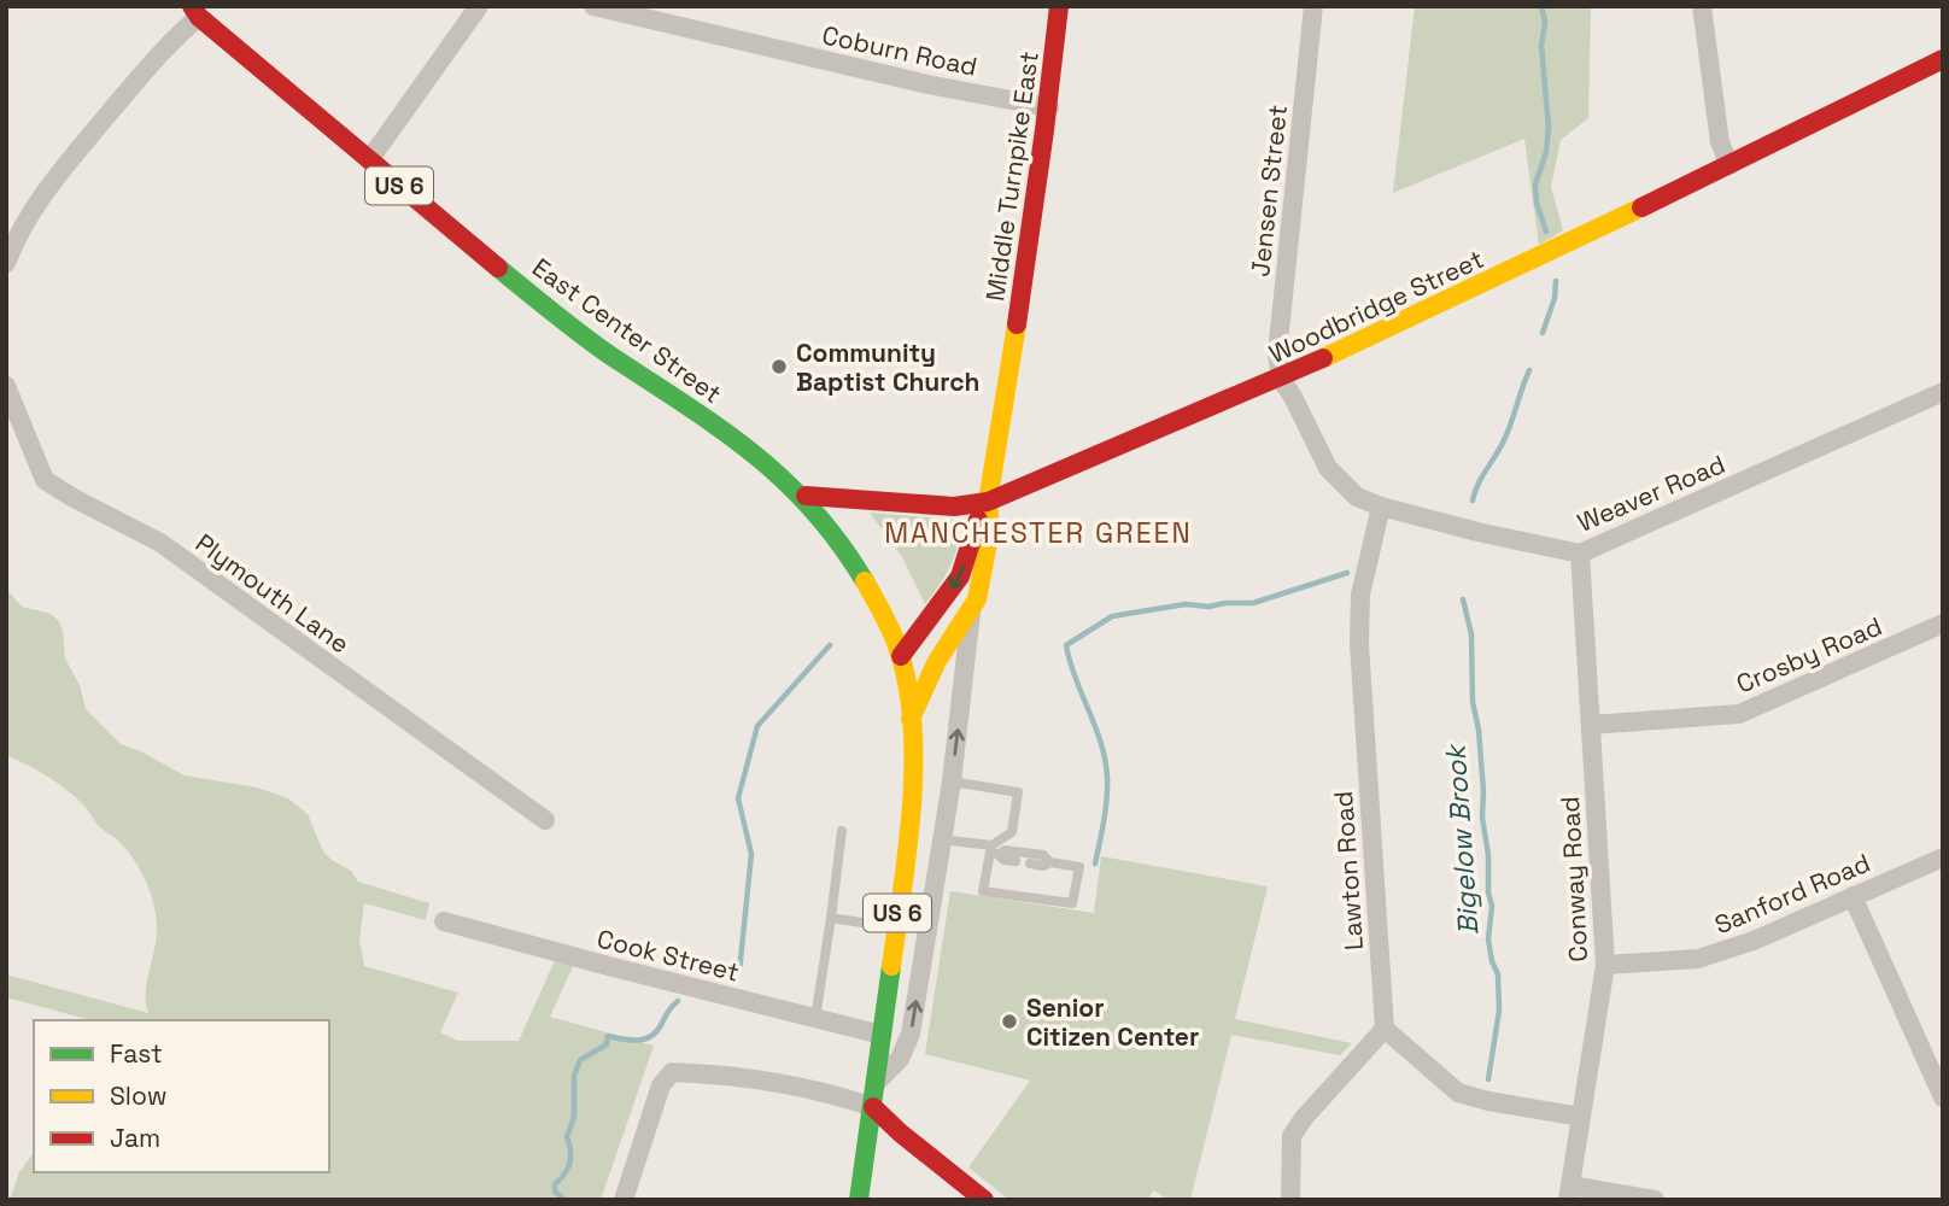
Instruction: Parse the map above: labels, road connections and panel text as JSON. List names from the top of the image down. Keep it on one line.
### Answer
{"streets":{"main road":["Middle Turnpike East","US 6","Woodbridge Street","East Center Street"],"street":["Coburn Road","Jensen Street","Weaver Road","Plymouth Lane","Crosby Road","Lawton Road","Conway Road","Sanford Road","Cook Street"]},"crossings":[["Coburn Road","Middle Turnpike East"],["Middle Turnpike East","Woodbridge Street"],["Middle Turnpike East","East Center Street"],["Middle Turnpike East","Cook Street"],["Jensen Street","Woodbridge Street"],["Jensen Street","Weaver Road"],["Woodbridge Street","East Center Street"],["Woodbridge Street","Weaver Road"],["Weaver Road","Lawton Road"],["Weaver Road","Conway Road"],["Crosby Road","Conway Road"],["Conway Road","Sanford Road"]],"districts":["MANCHESTER GREEN"],"water":["Bigelow Brook"],"places":["Community Baptist Church","Senior Citizen Center"],"legend":["Fast","Slow","Jam"]}
